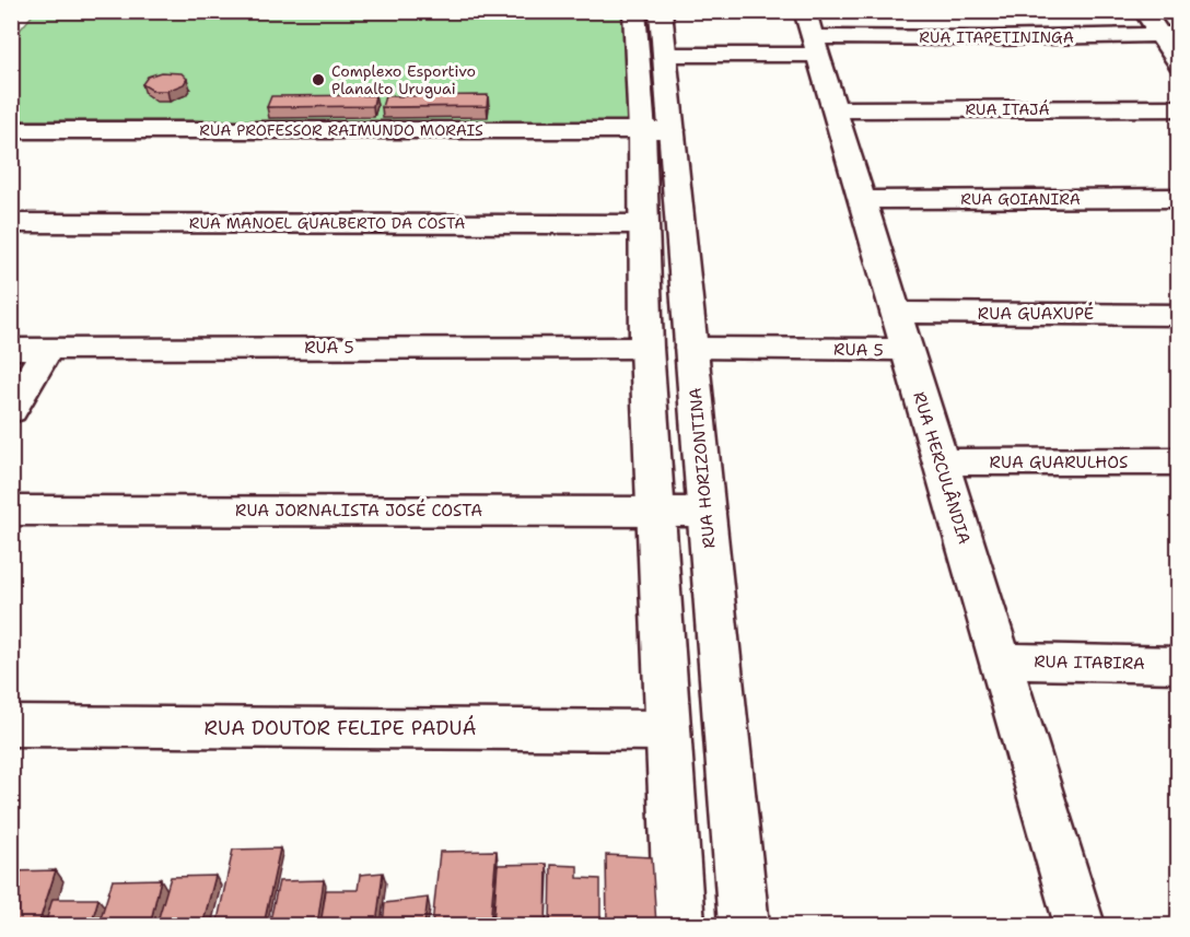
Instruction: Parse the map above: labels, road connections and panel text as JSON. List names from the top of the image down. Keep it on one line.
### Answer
{"streets":{"street":["RUA ITAPETININGA","RUA ITAJÁ","RUA PROFESSOR RAIMUNDO MORAIS","RUA GOIANIRA","RUA MANOEL GUALBERTO DA COSTA","RUA GUAXUPÉ","RUA 5","RUA GUARULHOS","RUA HORIZONTINA","RUA HERCULÂNDIA","RUA JORNALISTA JOSÉ COSTA","RUA ITABIRA","RUA DOUTOR FELIPE PADUÁ"]},"crossings":[["RUA ITAPETININGA","RUA HORIZONTINA"],["RUA ITAPETININGA","RUA HERCULÂNDIA"],["RUA ITAJÁ","RUA HERCULÂNDIA"],["RUA PROFESSOR RAIMUNDO MORAIS","RUA HORIZONTINA"],["RUA GOIANIRA","RUA HERCULÂNDIA"],["RUA MANOEL GUALBERTO DA COSTA","RUA HORIZONTINA"],["RUA GUAXUPÉ","RUA HERCULÂNDIA"],["RUA 5","RUA HORIZONTINA"],["RUA 5","RUA HERCULÂNDIA"],["RUA GUARULHOS","RUA HERCULÂNDIA"],["RUA HORIZONTINA","RUA JORNALISTA JOSÉ COSTA"],["RUA HORIZONTINA","RUA DOUTOR FELIPE PADUÁ"],["RUA HERCULÂNDIA","RUA ITABIRA"]],"places":["Complexo Esportivo Planalto Uruguai"]}
